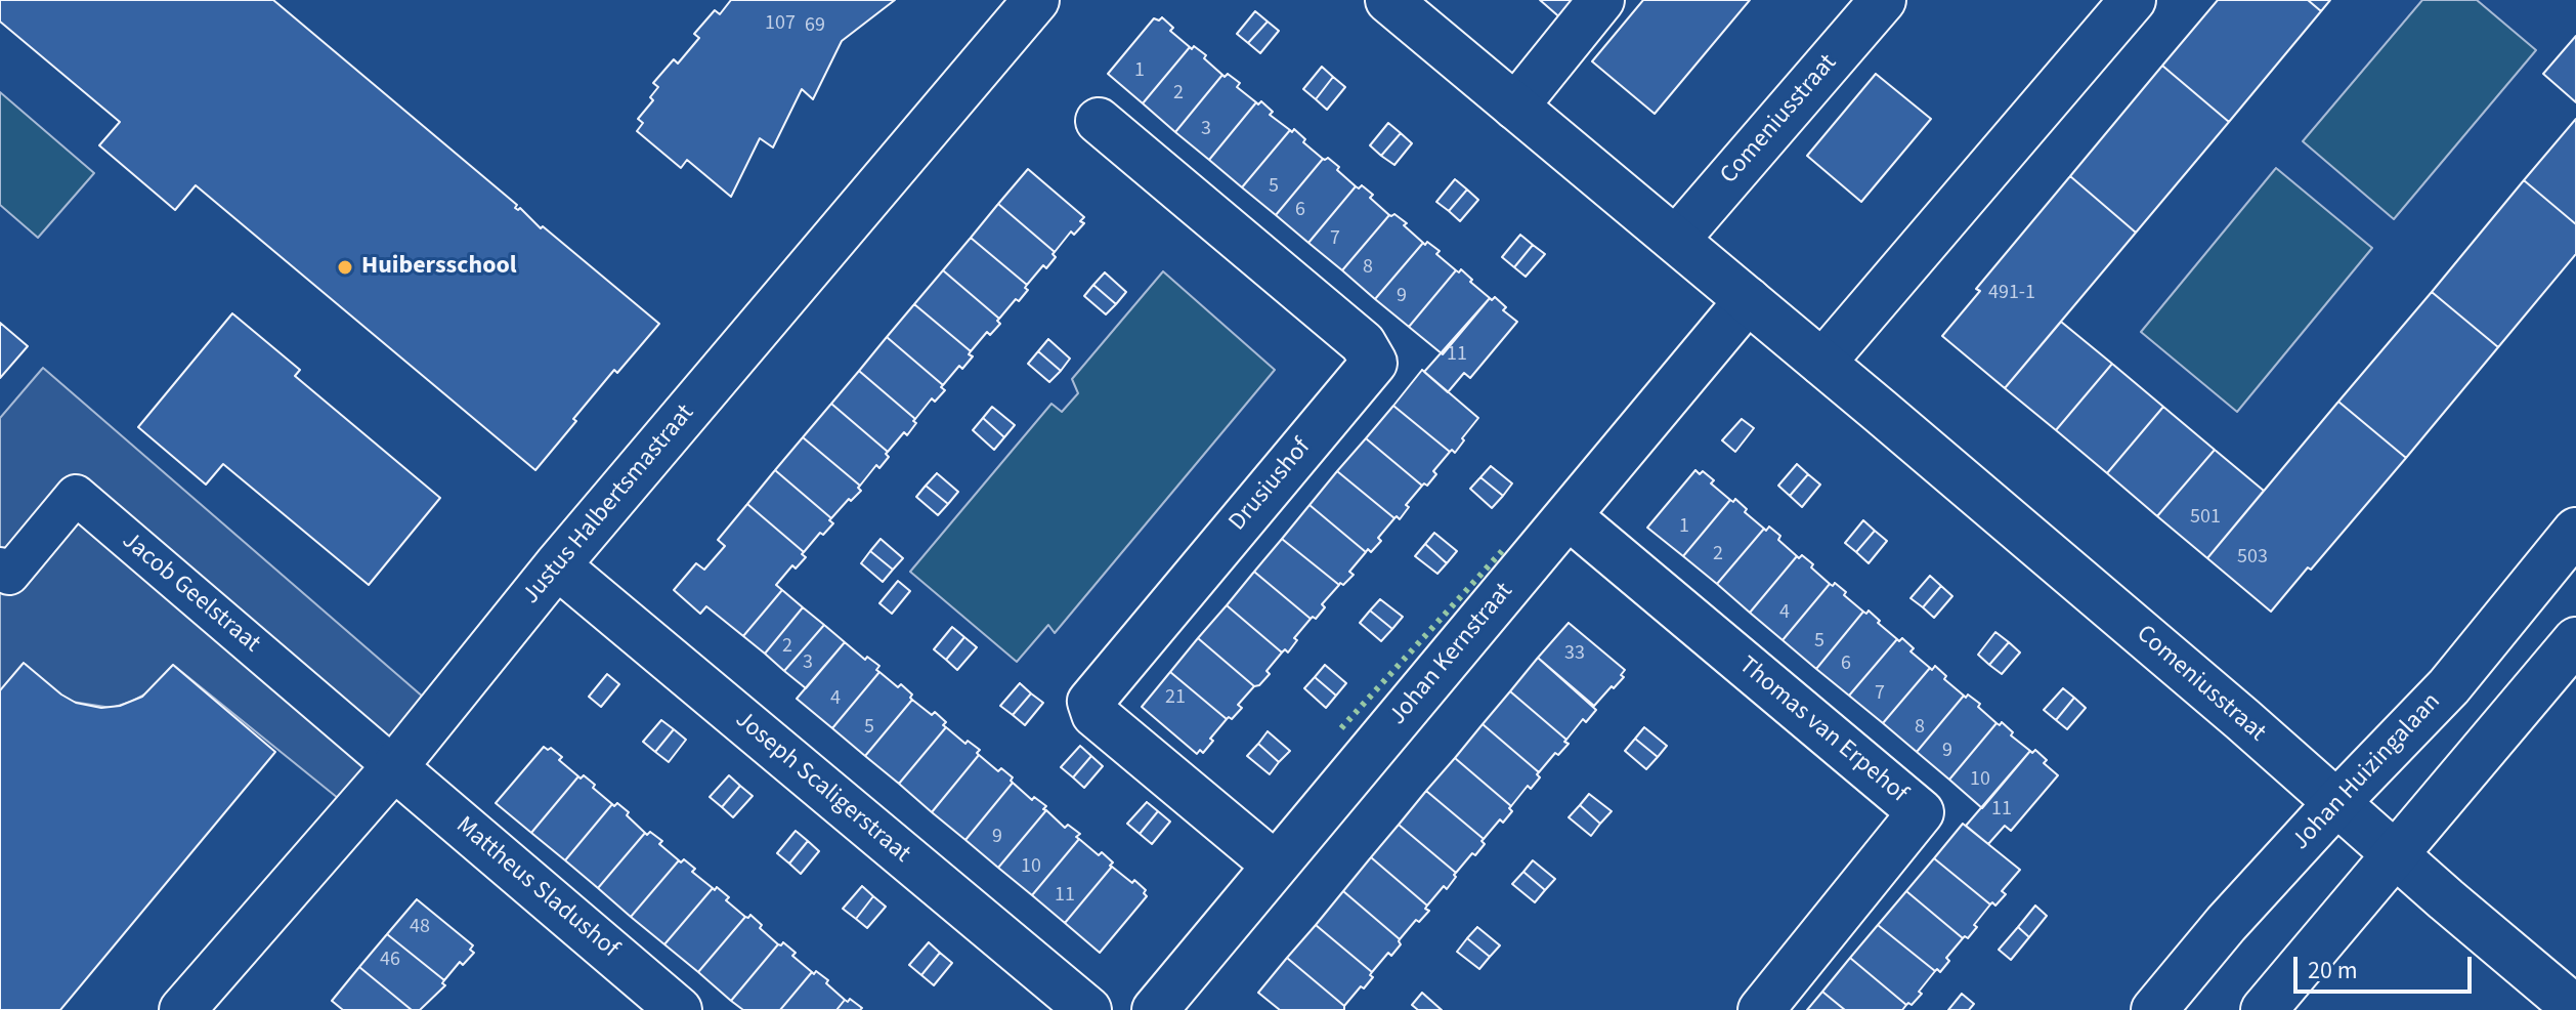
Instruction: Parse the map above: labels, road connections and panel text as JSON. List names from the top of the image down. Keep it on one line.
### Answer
{"streets":{"street":["Comeniusstraat","Drusiushof","Justus Halbertsmastraat","Jacob Geelstraat","Johan Kernstraat","Thomas van Erpehof","Johan Huizingalaan","Joseph Scaligerstraat","Mattheus Sladushof"]},"crossings":[["Comeniusstraat","Johan Kernstraat"],["Comeniusstraat","Johan Huizingalaan"],["Drusiushof","Johan Kernstraat"],["Justus Halbertsmastraat","Jacob Geelstraat"],["Justus Halbertsmastraat","Joseph Scaligerstraat"],["Justus Halbertsmastraat","Mattheus Sladushof"],["Jacob Geelstraat","Mattheus Sladushof"],["Johan Kernstraat","Thomas van Erpehof"]],"places":["Huibersschool"],"house_numbers":["107","69","1","2","3","5","6","7","8","491-1","9","11","501","1","2","503","4","5","2","33","3","6","7","21","4","5","8","9","10","11","9","10","11","48","46"],"scale_bar":"20 m"}
